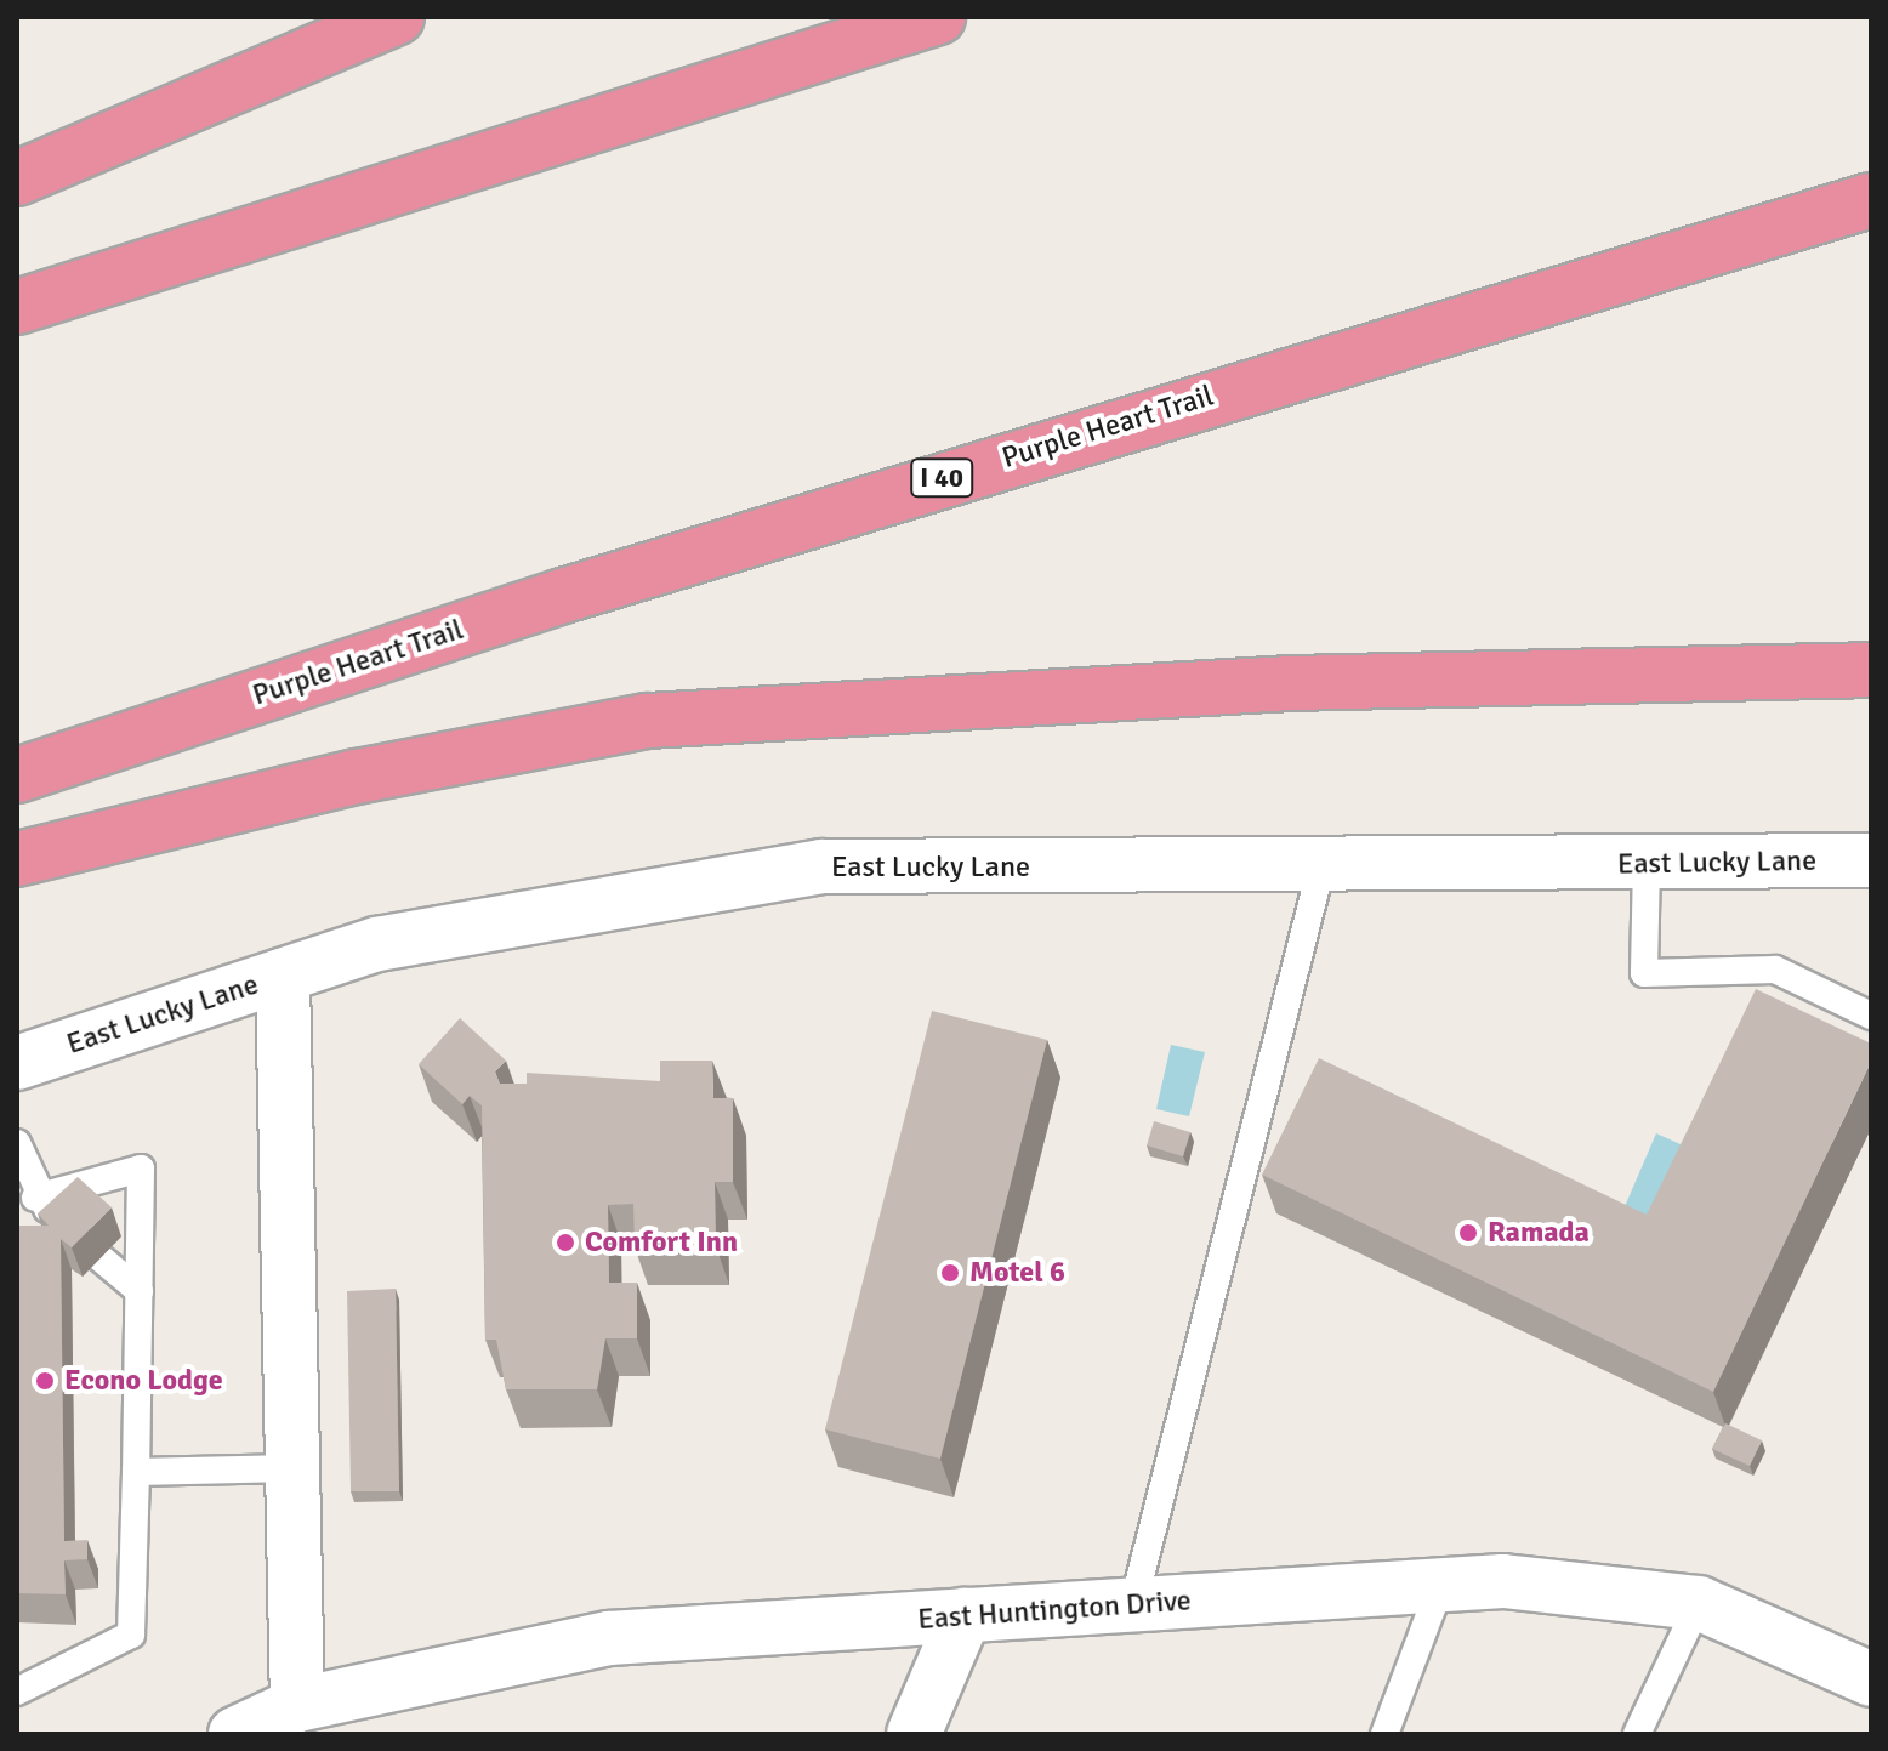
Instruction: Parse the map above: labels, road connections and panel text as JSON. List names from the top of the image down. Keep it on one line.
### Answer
{"streets":{"highway":["Purple Heart Trail","I 40"],"street":["East Lucky Lane","East Huntington Drive"]},"places":["Ramada","Comfort Inn","Motel 6","Econo Lodge"]}
